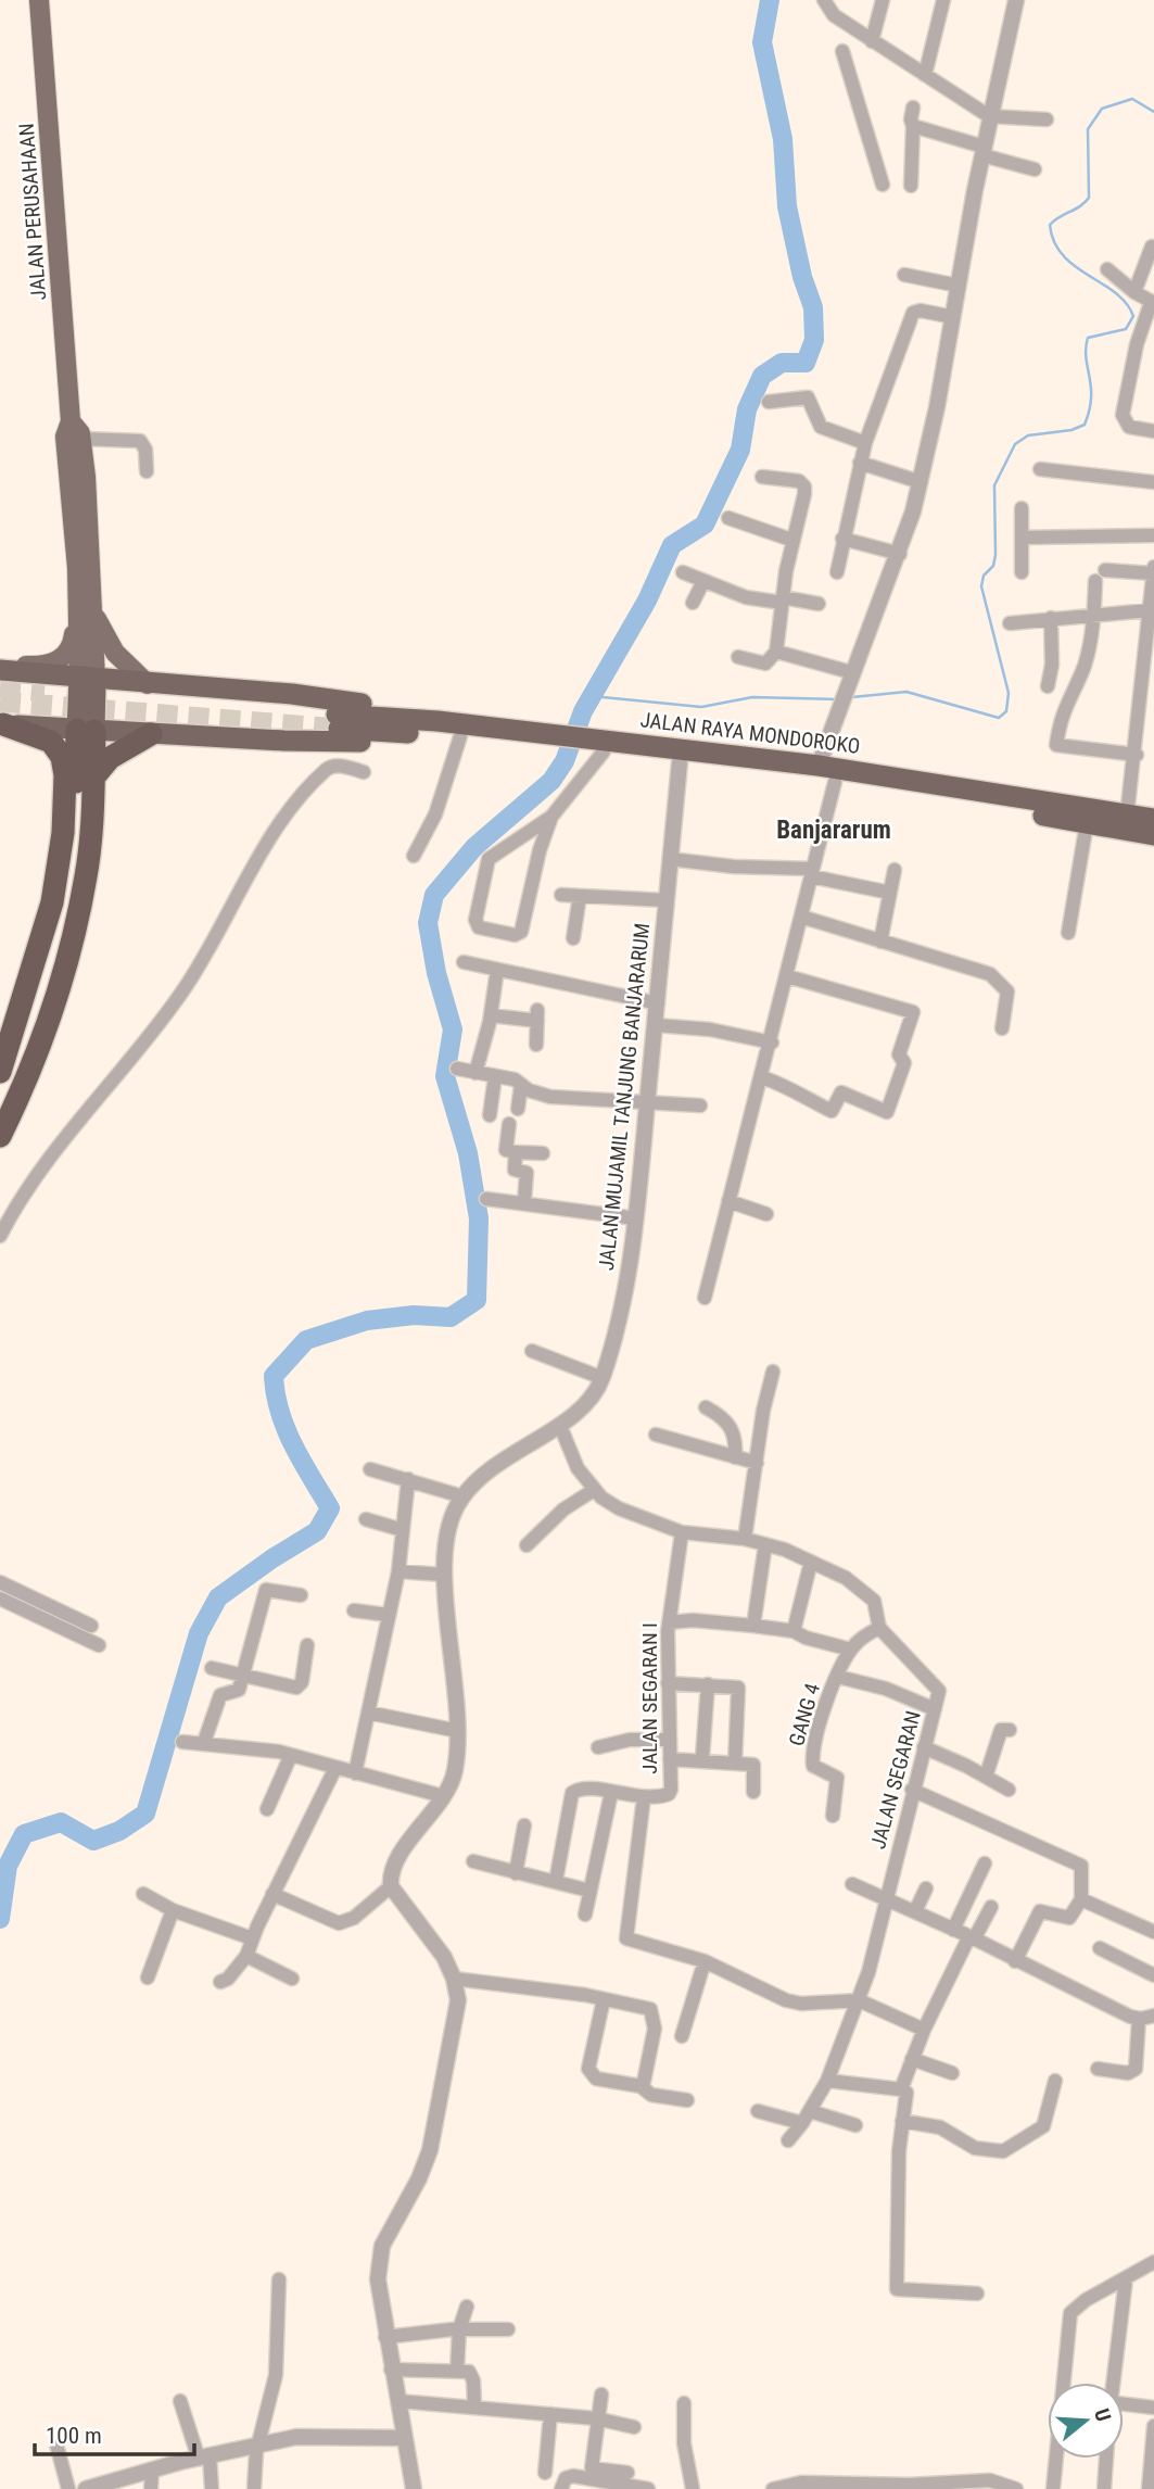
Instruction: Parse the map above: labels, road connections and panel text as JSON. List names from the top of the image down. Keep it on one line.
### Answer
{"streets":{"highway":["JALAN RAYA MONDOROKO"],"main road":["JALAN PERUSAHAAN"],"street":["JALAN MUJAMIL TANJUNG BANJARARUM","JALAN SEGARAN I","GANG 4","JALAN SEGARAN"]},"crossings":[["JALAN RAYA MONDOROKO","JALAN MUJAMIL TANJUNG BANJARARUM"],["JALAN MUJAMIL TANJUNG BANJARARUM","JALAN SEGARAN"],["JALAN SEGARAN I","JALAN SEGARAN"],["GANG 4","JALAN SEGARAN"]],"districts":["Banjararum"],"scale_bar":"100 m","north":"right"}
